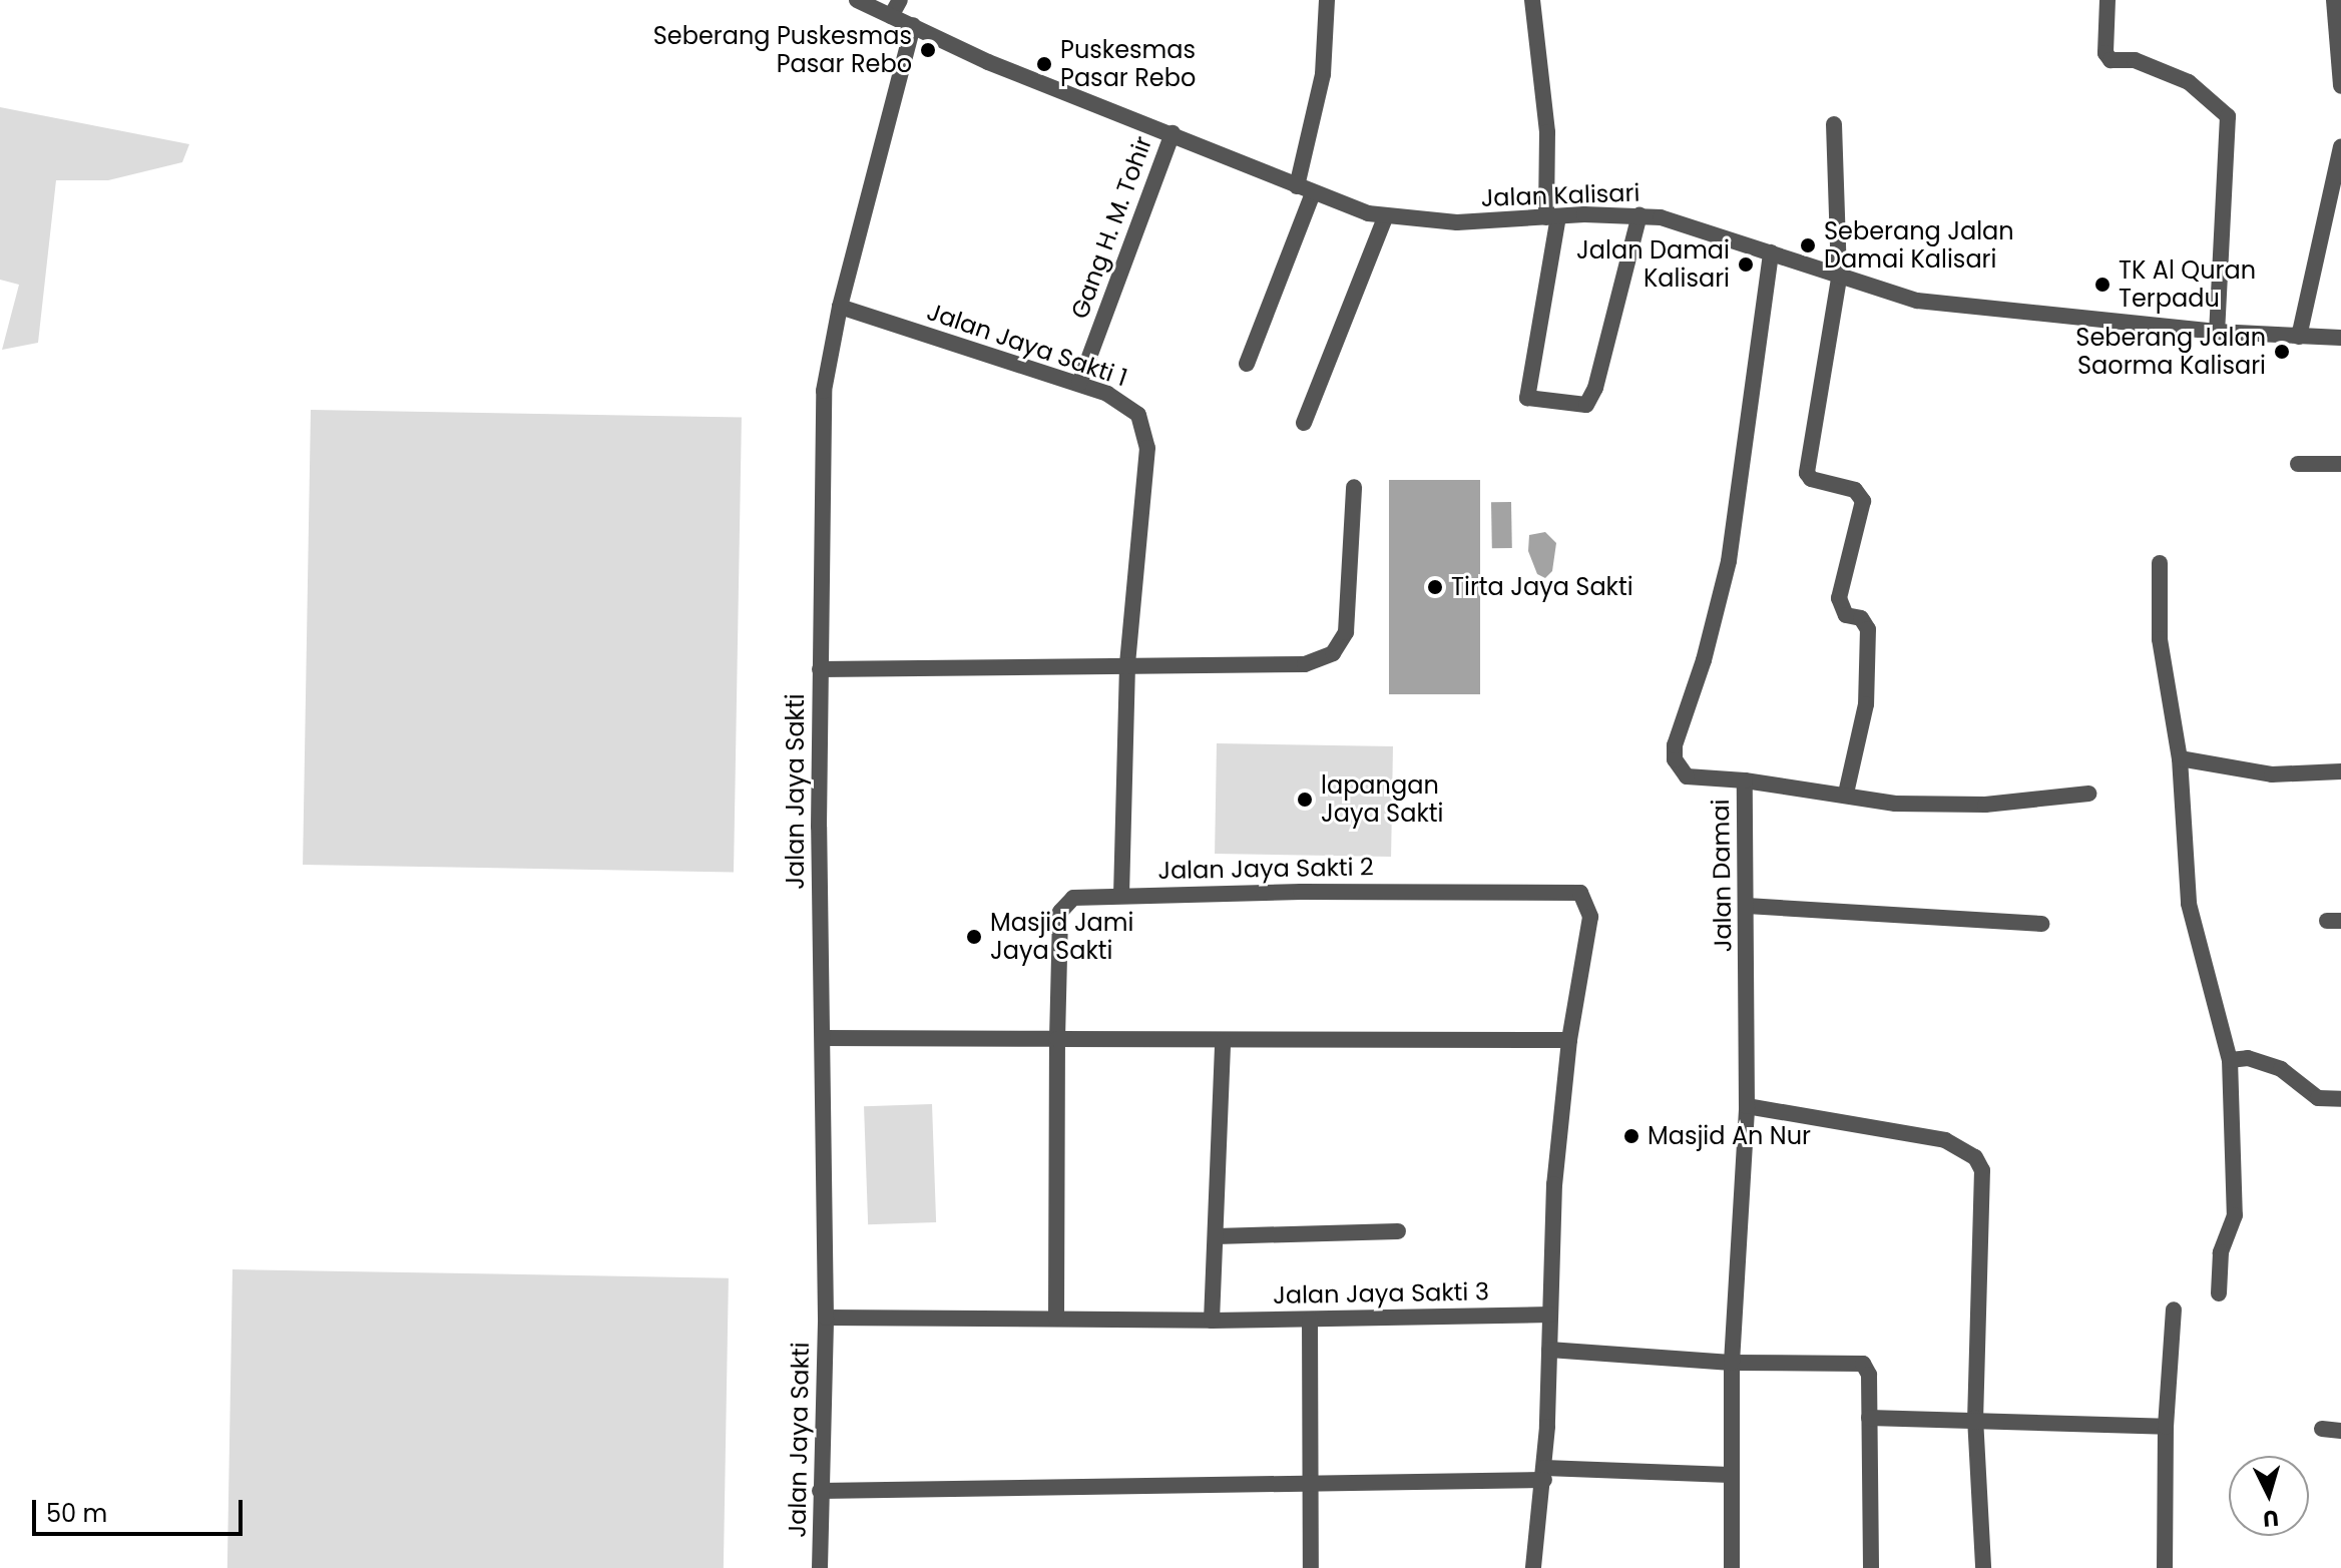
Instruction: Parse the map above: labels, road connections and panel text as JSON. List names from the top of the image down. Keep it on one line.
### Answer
{"streets":{"street":["Jalan Kalisari","Gang H. M. Tohir","Jalan Jaya Sakti 1","Jalan Jaya Sakti","Jalan Jaya Sakti 2","Jalan Damai","Jalan Jaya Sakti 3"]},"crossings":[["Jalan Kalisari","Gang H. M. Tohir"],["Jalan Kalisari","Jalan Jaya Sakti"],["Jalan Kalisari","Jalan Damai"],["Gang H. M. Tohir","Jalan Jaya Sakti 1"],["Jalan Jaya Sakti 1","Jalan Jaya Sakti"],["Jalan Jaya Sakti 1","Jalan Jaya Sakti 2"],["Jalan Jaya Sakti","Jalan Jaya Sakti 3"]],"places":["Seberang Puskesmas Pasar Rebo","Puskesmas Pasar Rebo","Seberang Jalan Damai Kalisari","Jalan Damai Kalisari","TK Al Quran Terpadu","Seberang Jalan Saorma Kalisari","Tirta Jaya Sakti","lapangan Jaya Sakti","Masjid Jami Jaya Sakti","Masjid An Nur"],"scale_bar":"50 m","north":"bottom"}
